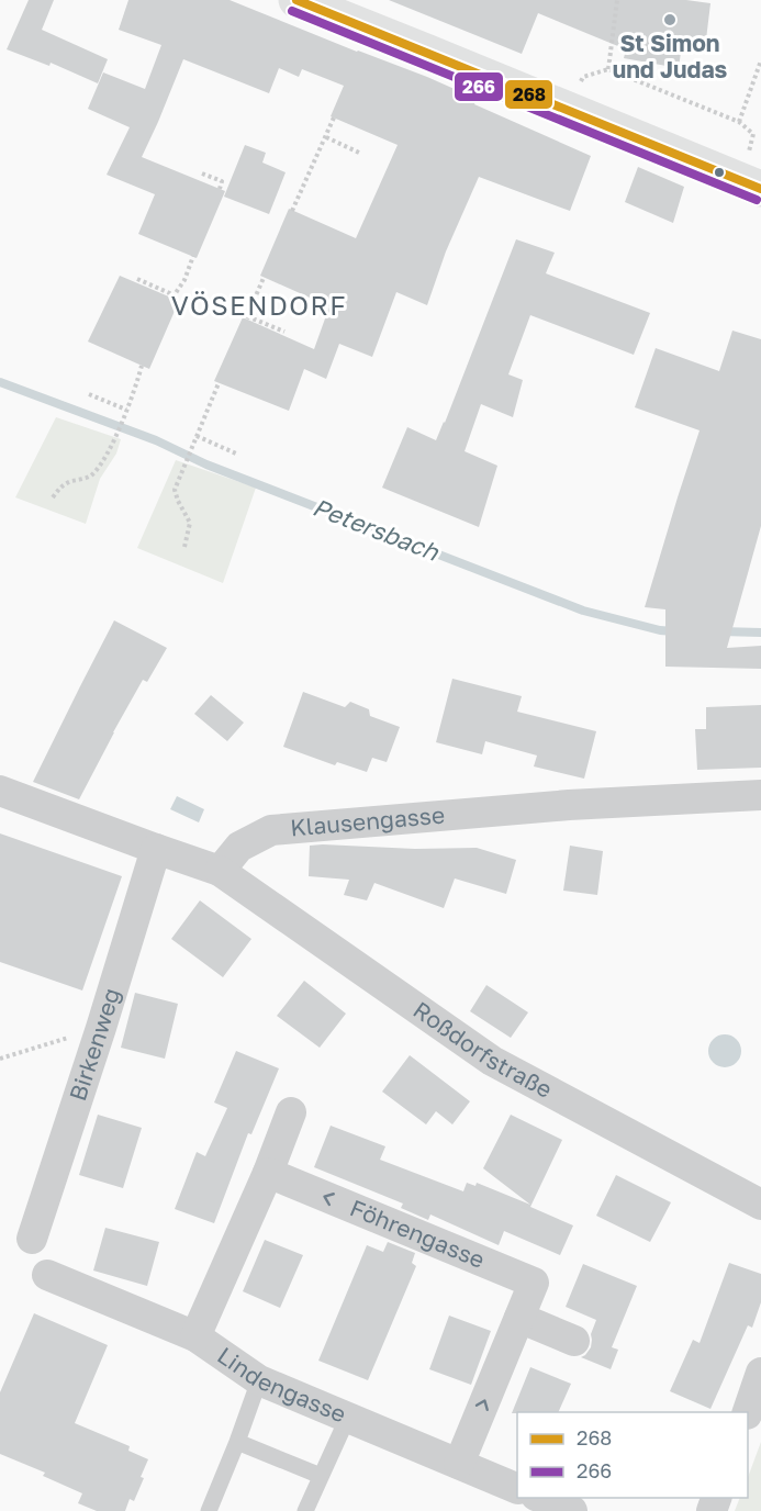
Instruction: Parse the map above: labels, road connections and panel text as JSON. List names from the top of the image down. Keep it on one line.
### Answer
{"streets":{"street":["Klausengasse","Birkenweg","Roßdorfstraße","Föhrengasse","Lindengasse"]},"crossings":[["Klausengasse","Roßdorfstraße"],["Föhrengasse","Lindengasse"]],"districts":["VÖSENDORF"],"water":["Petersbach"],"places":["St Simon und Judas"],"lines":["transit line 268","transit line 266"],"legend":["268","266"]}
